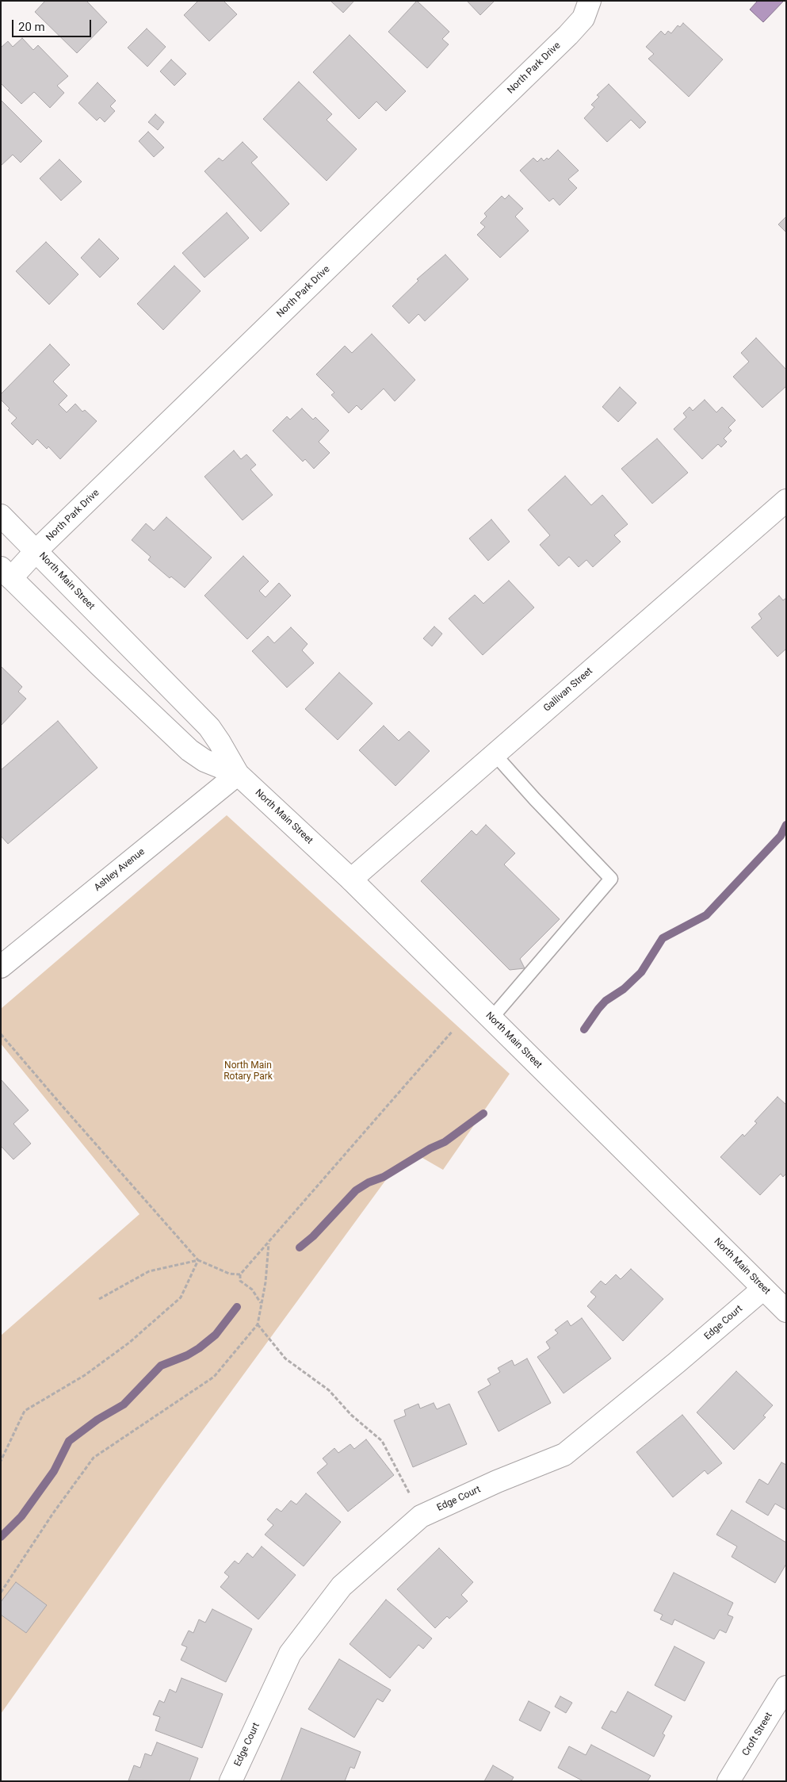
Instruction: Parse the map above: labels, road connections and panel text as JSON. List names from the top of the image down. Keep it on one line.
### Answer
{"streets":{"street":["North Park Drive","North Main Street","Gallivan Street","Ashley Avenue","Edge Court","Croft Street"]},"crossings":[["North Park Drive","North Main Street"],["North Main Street","Gallivan Street"],["North Main Street","Ashley Avenue"],["North Main Street","Edge Court"]],"parks":["North Main Rotary Park"],"scale_bar":"20 m"}
